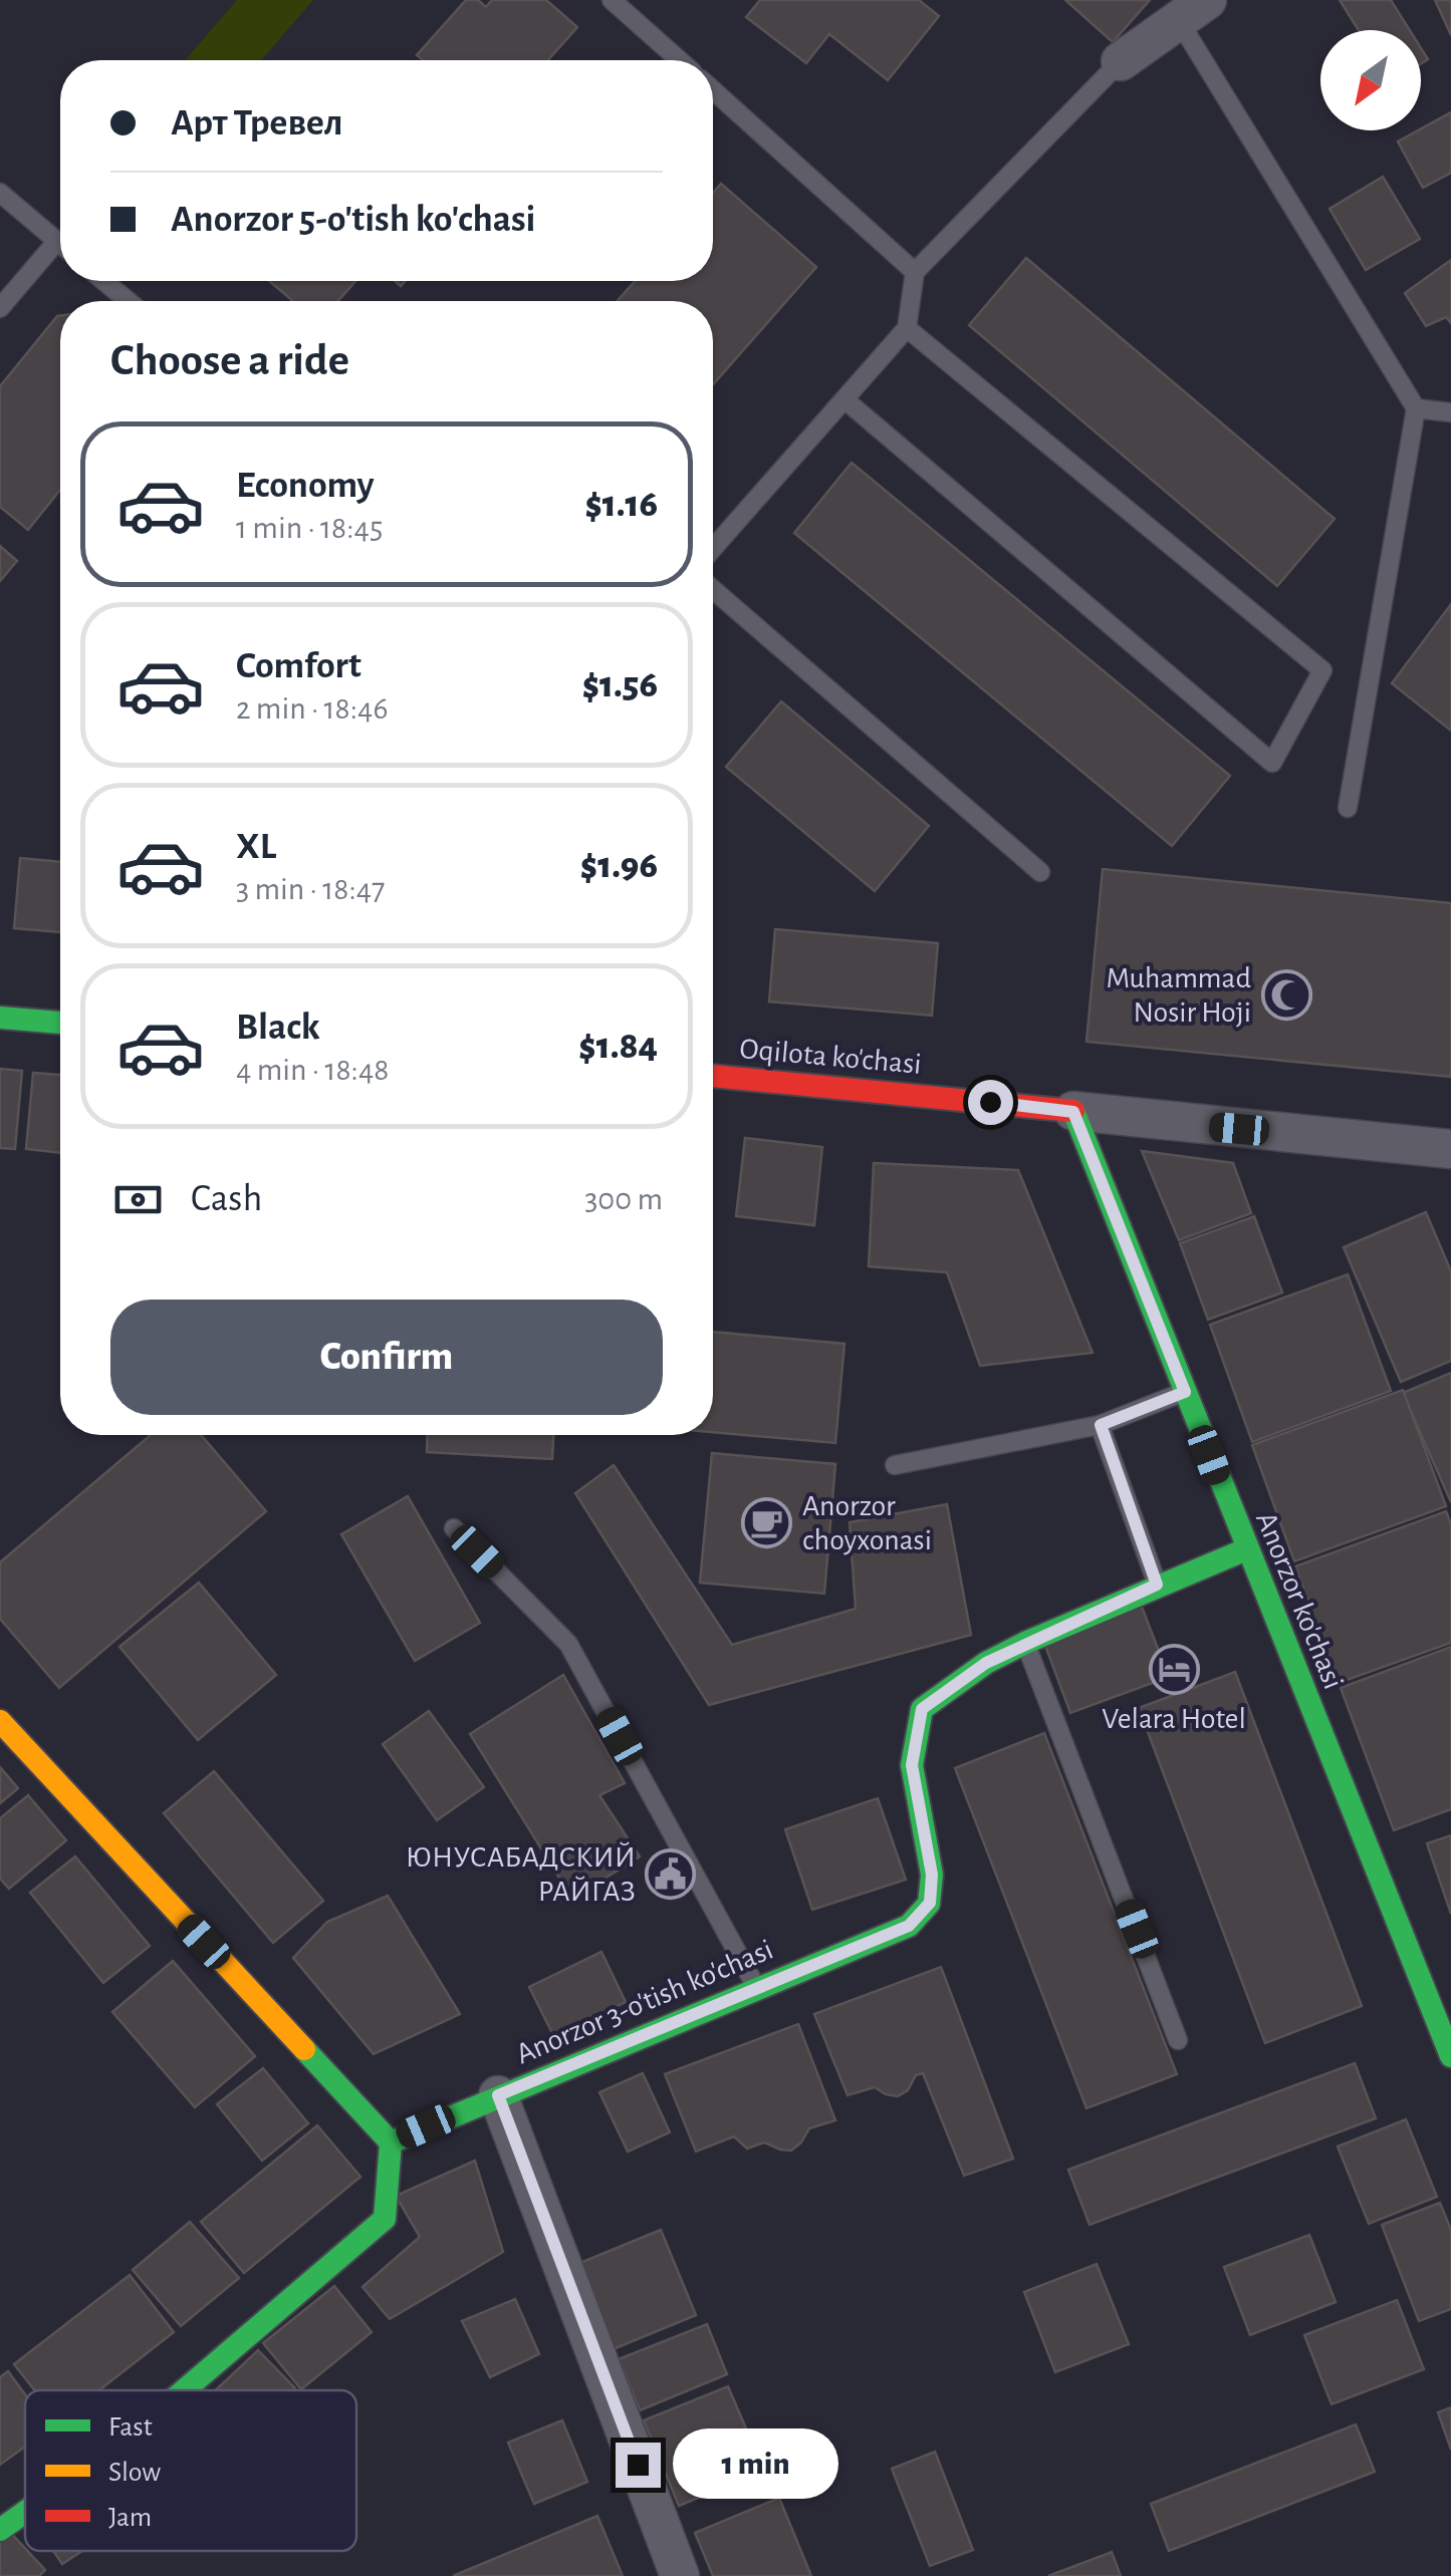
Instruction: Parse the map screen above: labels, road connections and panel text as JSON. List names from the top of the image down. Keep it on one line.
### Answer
{"streets":{"street":["Oqilota ko'chasi","Anorzor ko'chasi","Anorzor 3-o'tish ko'chasi"]},"crossings":[["Oqilota ko'chasi","Anorzor ko'chasi"],["Anorzor ko'chasi","Anorzor 3-o'tish ko'chasi"]],"places":{"mosque":["Muhammad Nosir Hoji"],"cafe":["Anorzor choyxonasi"],"hotel":["Velara Hotel"],"public building":["ЮНУСАБАДСКИЙ РАЙГАЗ"]},"legend":["Fast","Slow","Jam"],"north":"bottom left","page":{"banner":["Арт Тревел","Anorzor 5-o'tish ko'chasi"],"heading":"Choose a ride","list":[{"name":"Economy","note":"1 min · 18:45","value":"$1.16"},{"name":"Comfort","note":"2 min · 18:46","value":"$1.56"},{"name":"XL","note":"3 min · 18:47","value":"$1.96"},{"name":"Black","note":"4 min · 18:48","value":"$1.84"}],"pay":["Cash","300 m"],"buttons":"Confirm","bubble":"1 min"}}
